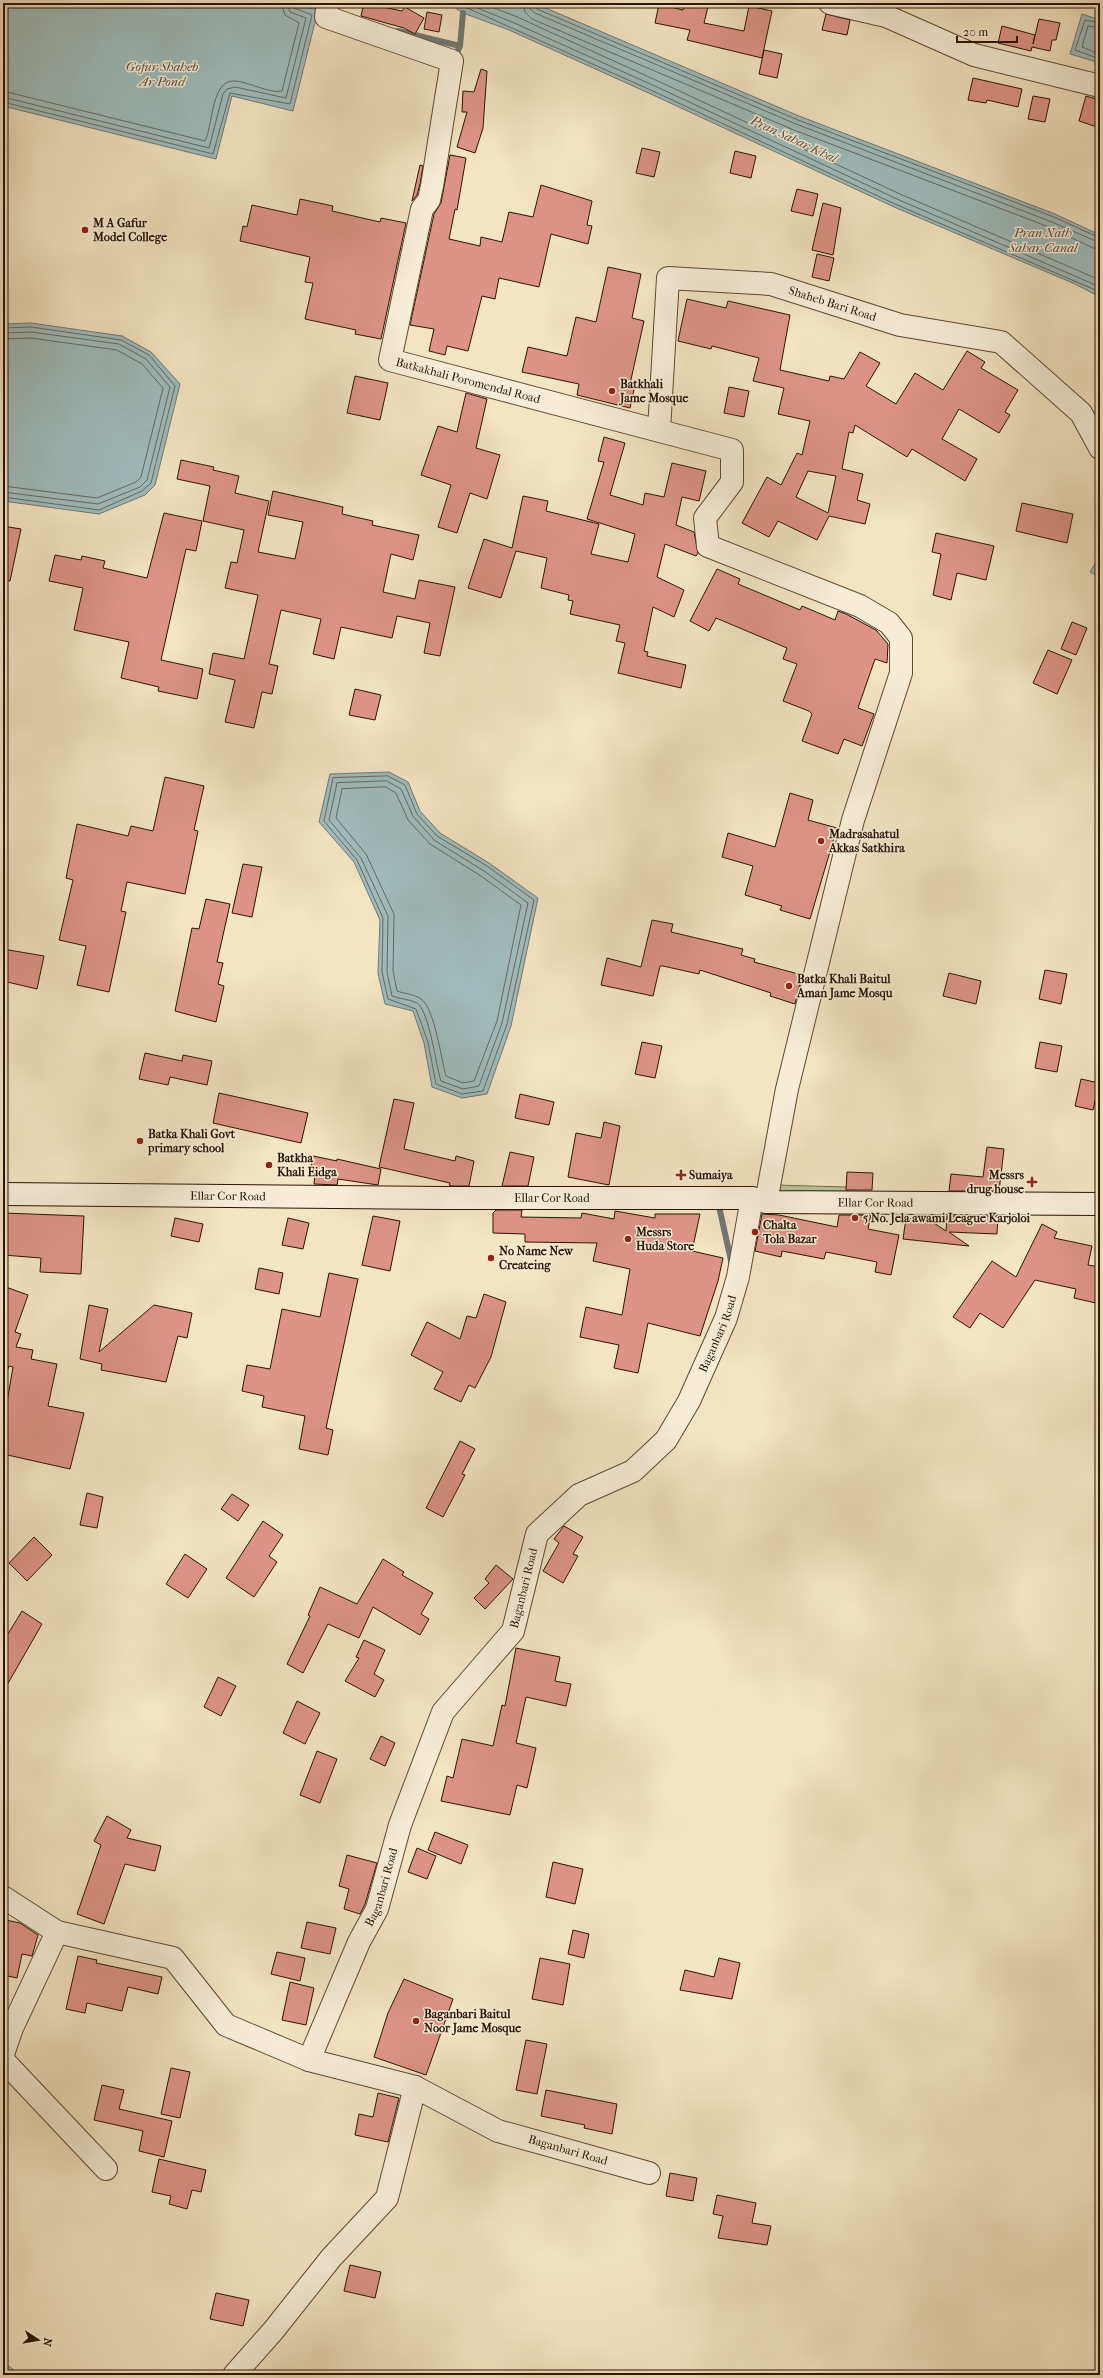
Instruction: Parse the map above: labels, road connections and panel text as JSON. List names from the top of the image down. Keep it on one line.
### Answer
{"streets":{"street":["Shaheb Bari Road","Batkakhali Poromendal Road","Ellar Cor Road","Baganbari Road"]},"crossings":[["Shaheb Bari Road","Batkakhali Poromendal Road"],["Batkakhali Poromendal Road","Baganbari Road"],["Ellar Cor Road","Baganbari Road"]],"water":["Gofur Shaheb Ar Pond","Pran Sahar Khal","Pran Nath Sahar Canal"],"places":{"other":["M A Gafur Model College","Batkhali Jame Mosque","Madrasahatul Akkas Satkhira","Batka Khali Baitul Aman Jame Mosqu","Batka Khali Govt primary school","Batkha Khali Eidga","5 No. Jela awami League Karjoloi","Chalta Tola Bazar","Messrs Huda Store","No Name New Createing","Baganbari Baitul Noor Jame Mosque"],"health":["Sumaiya","Messrs drug house"]},"scale_bar":"20 m","north":"right"}
